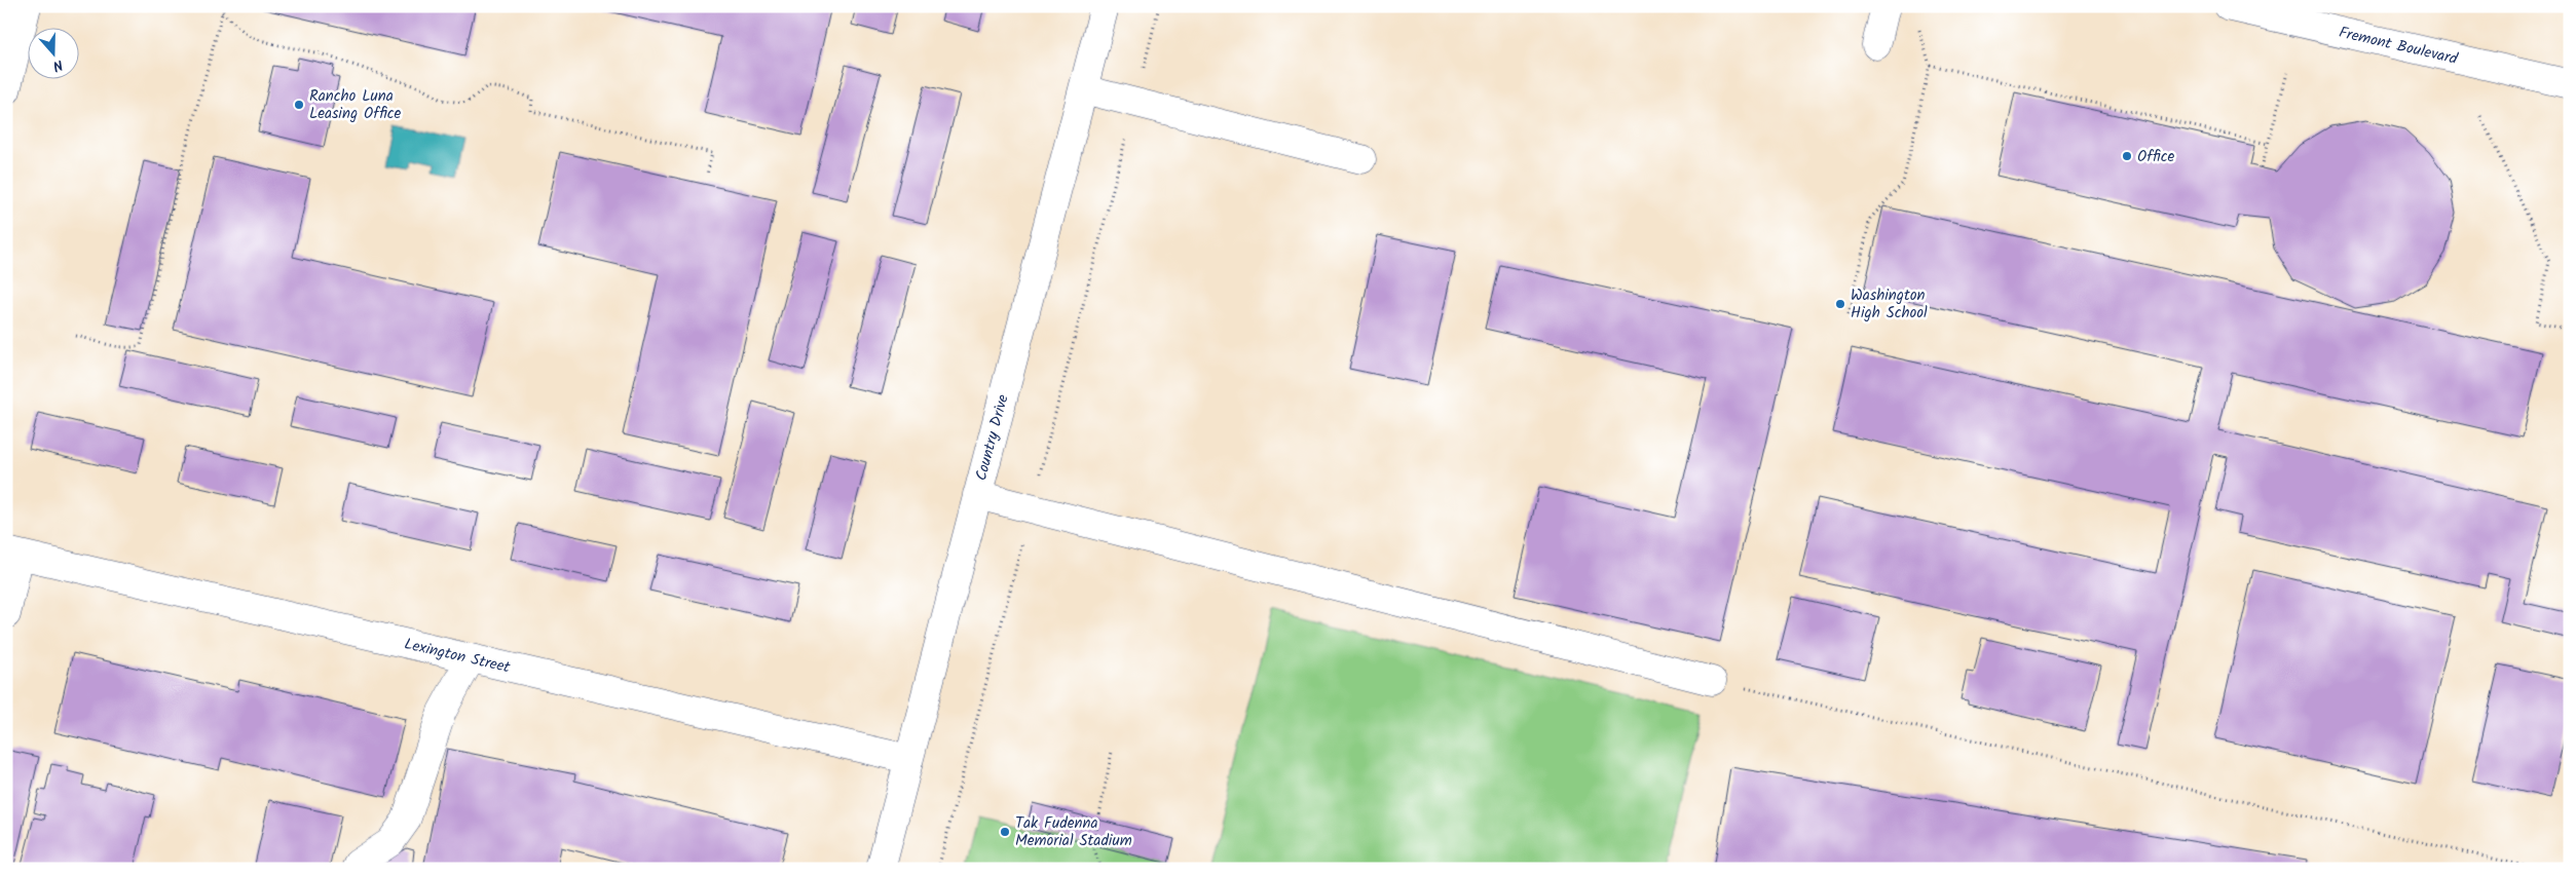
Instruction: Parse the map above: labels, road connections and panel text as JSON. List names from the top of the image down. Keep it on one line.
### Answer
{"streets":{"street":["Fremont Boulevard","Country Drive","Lexington Street"]},"crossings":[["Country Drive","Lexington Street"]],"places":["Rancho Luna Leasing Office","Office","Washington High School","Tak Fudenna Memorial Stadium"],"north":"bottom"}
